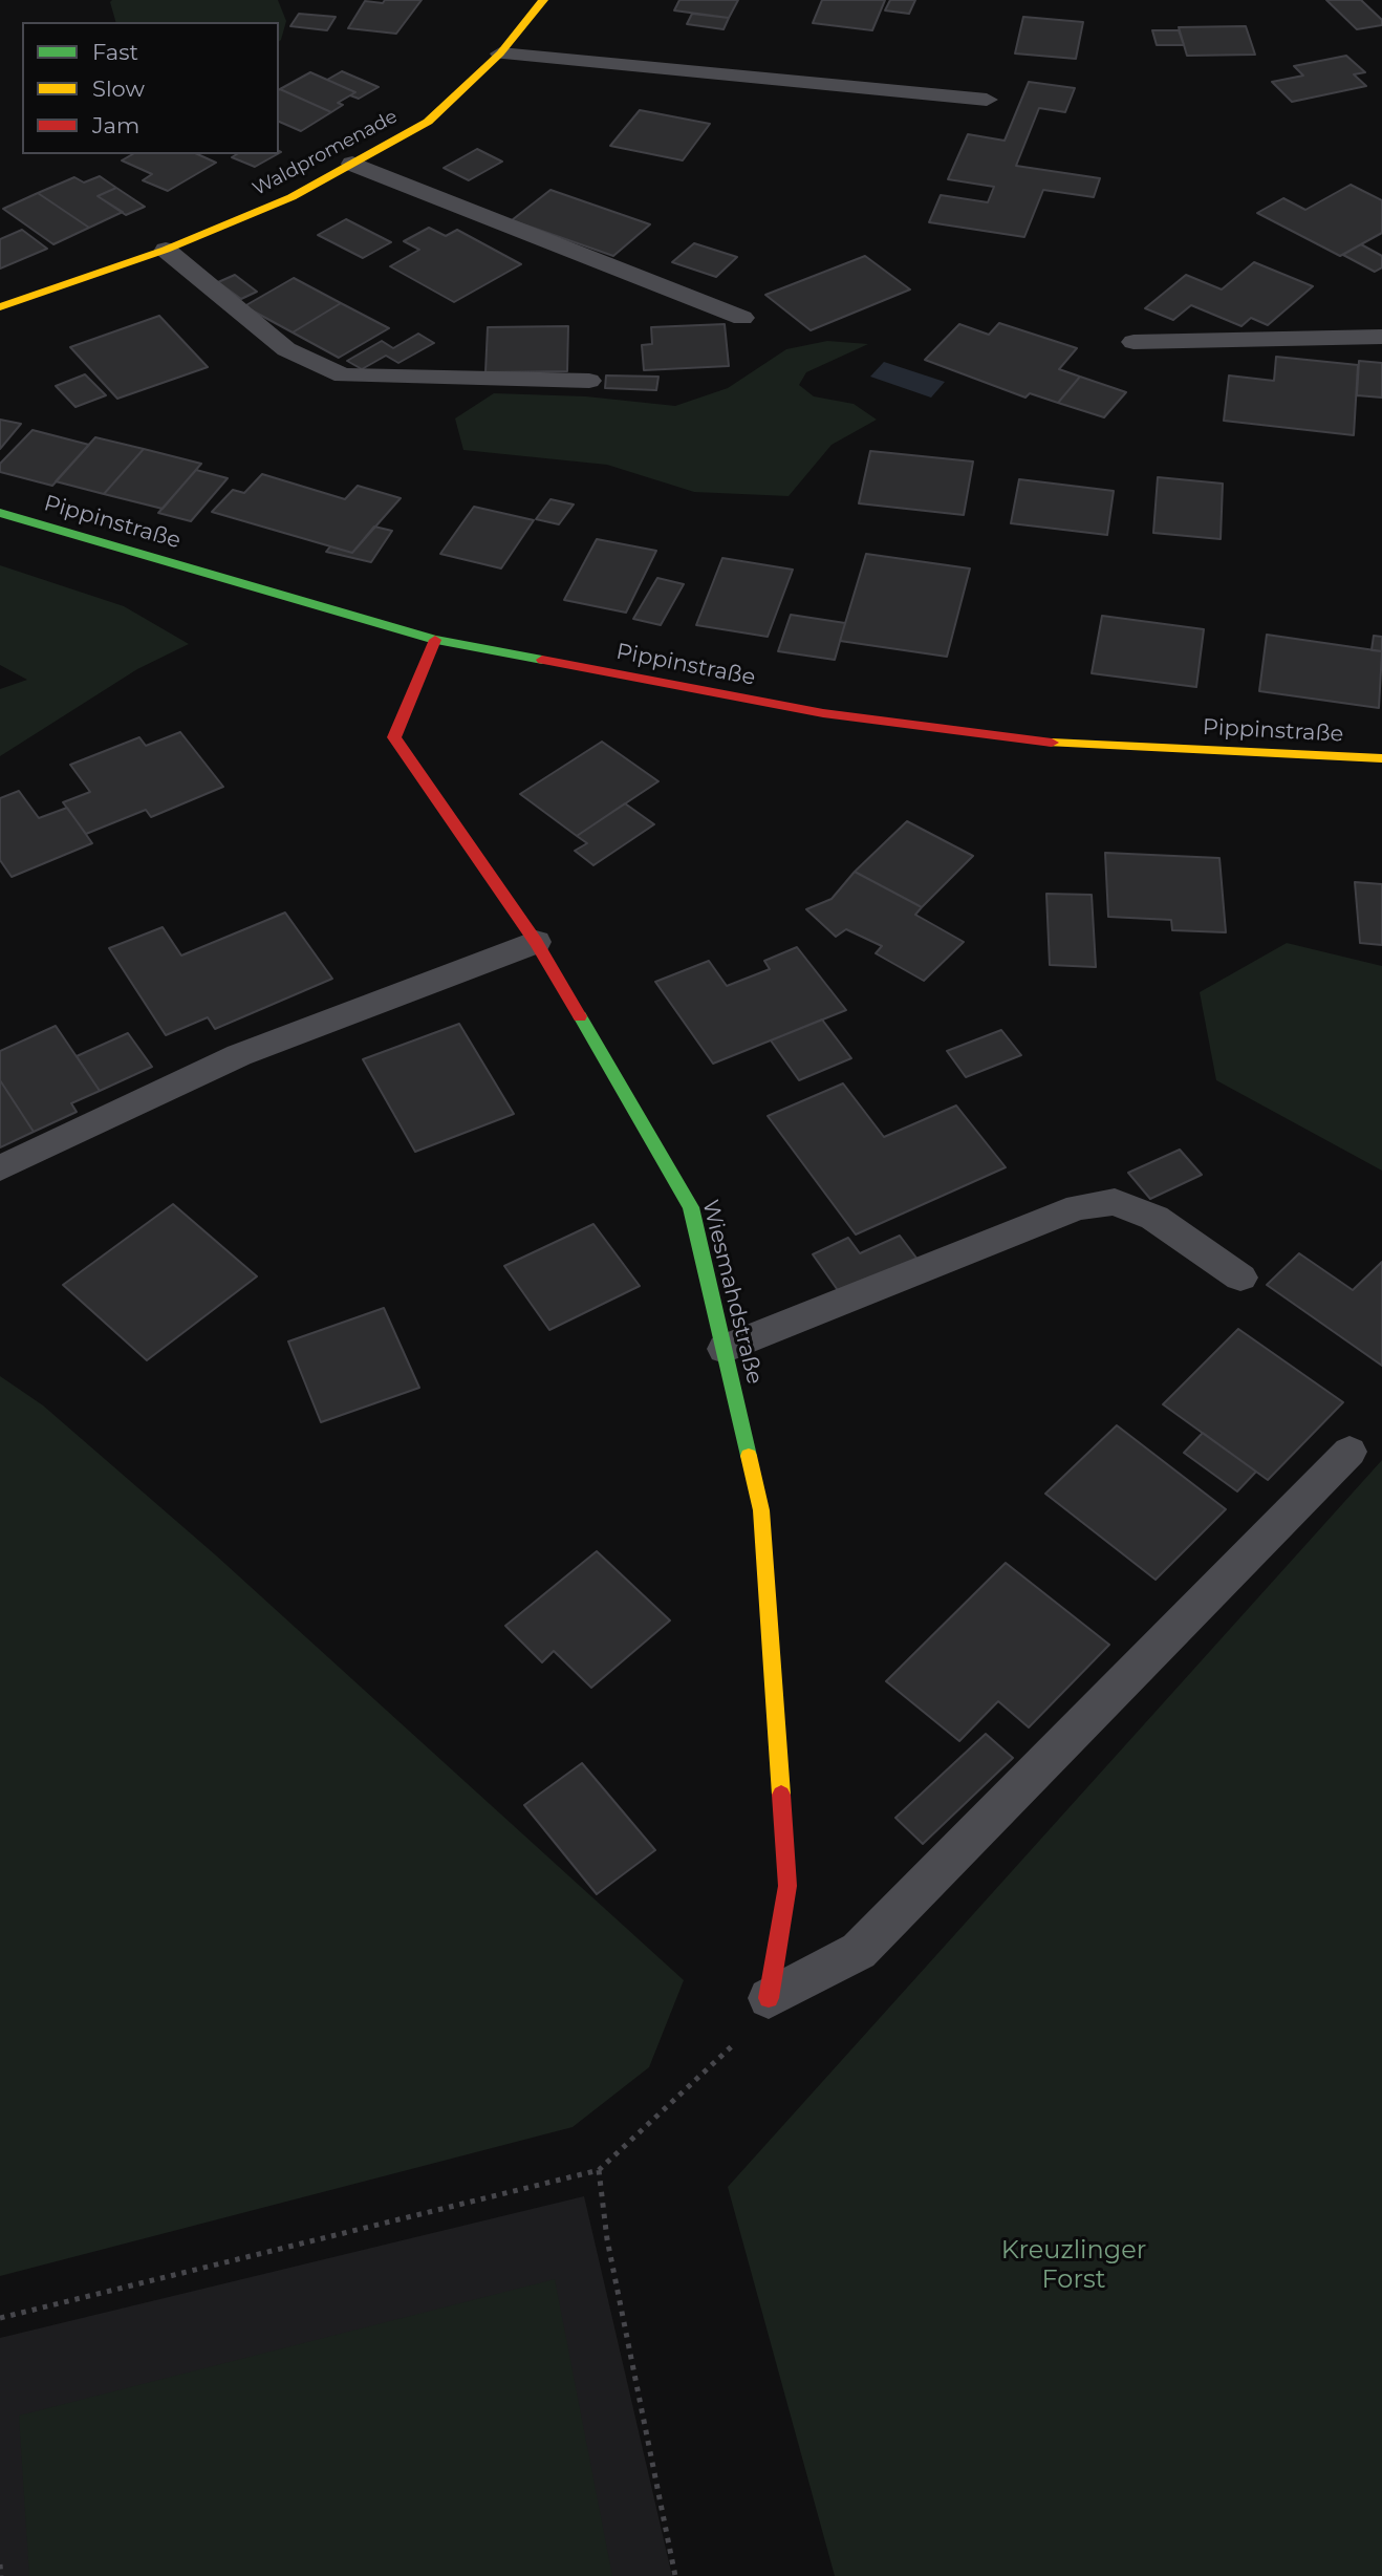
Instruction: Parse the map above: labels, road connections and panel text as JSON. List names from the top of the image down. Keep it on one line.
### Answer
{"streets":{"street":["Waldpromenade","Pippinstraße","Wiesmahdstraße"]},"crossings":[["Pippinstraße","Wiesmahdstraße"]],"parks":["Kreuzlinger Forst"],"legend":["Fast","Slow","Jam"]}
